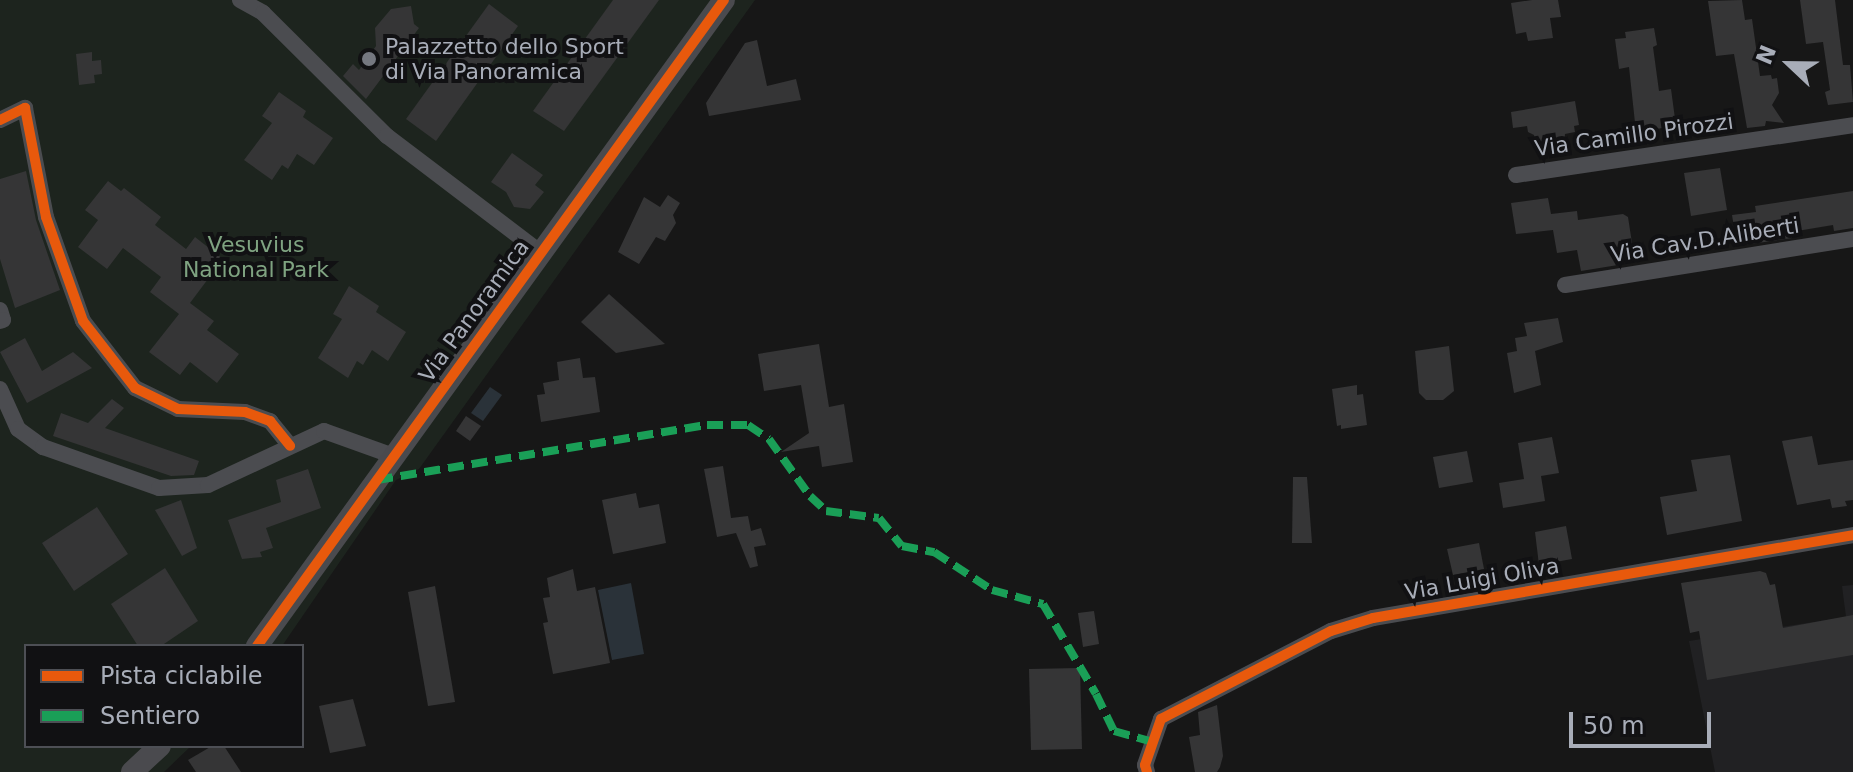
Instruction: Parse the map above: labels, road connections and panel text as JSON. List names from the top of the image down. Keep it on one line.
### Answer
{"streets":{"street":["Via Camillo Pirozzi","Via Cav.D.Aliberti","Via Panoramica","Via Luigi Oliva"]},"parks":["Vesuvius National Park"],"places":["Palazzetto dello Sport di Via Panoramica"],"legend":["Pista ciclabile","Sentiero"],"scale_bar":"50 m","north":"left"}
